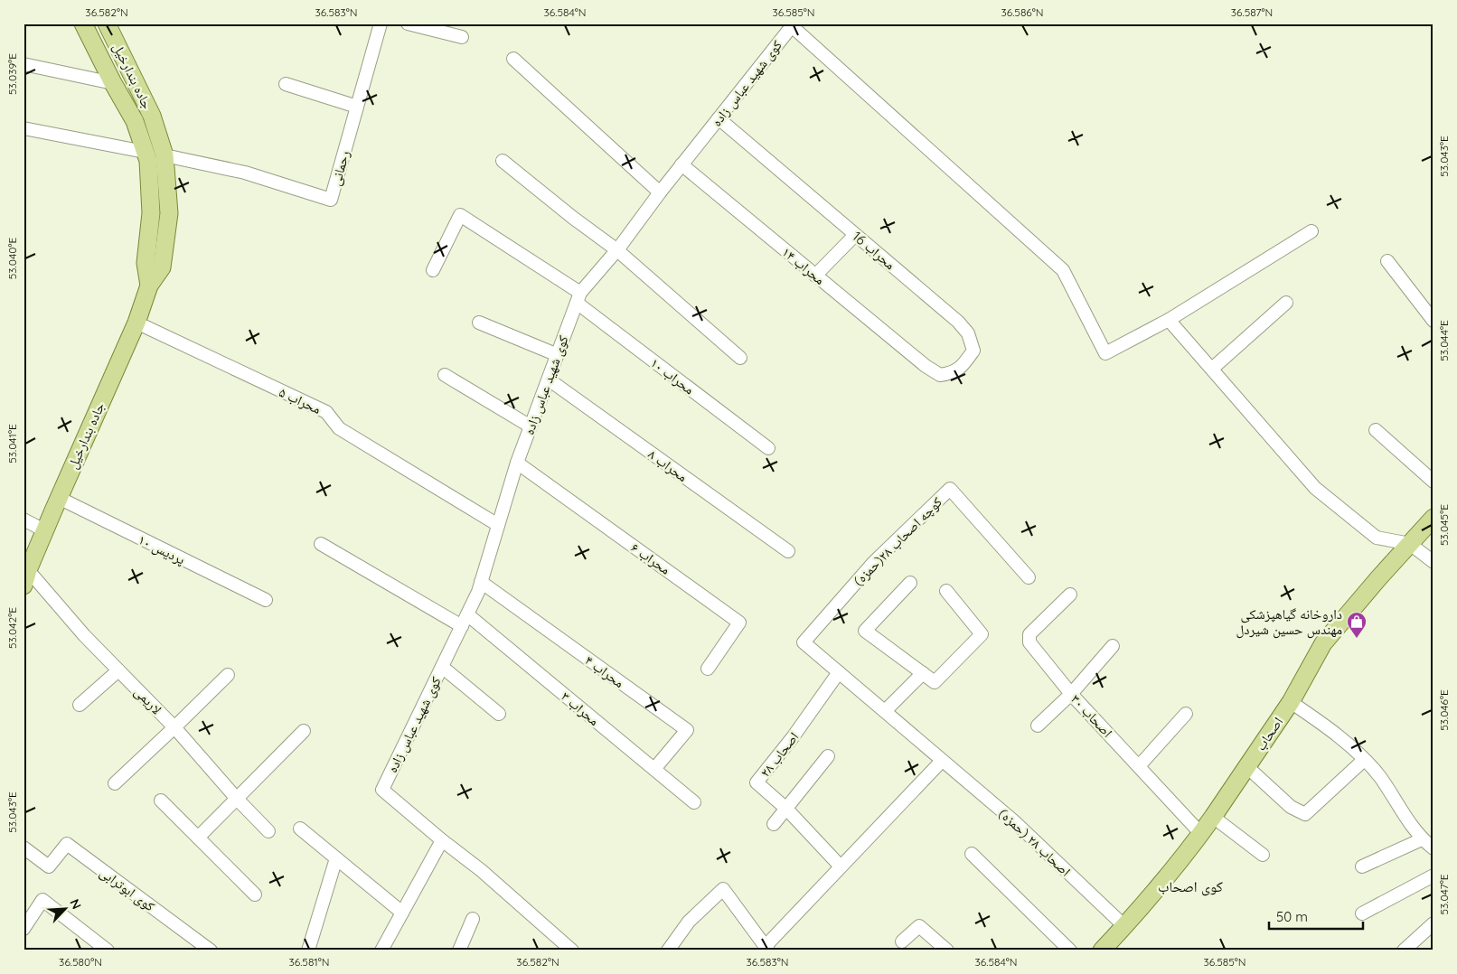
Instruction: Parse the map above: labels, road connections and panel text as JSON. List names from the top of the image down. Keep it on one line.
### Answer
{"streets":{"main road":["جاده بندارخیل","اصحاب"],"street":["کوی شهید عباس زاده","رحمانی","محراب 16","محراب ۱۴","محراب ۱۰","محراب ۵","محراب ۸","کوچه اصحاب ۲۸(حمزه)","پردیس ۱۰","محراب ۶","محراب ۴","لاریمی","محراب ۳","اصحاب ۳۰","اصحاب ۲۸","اصحاب ۲۸ (حمزه)","کوی ابوترابی"]},"crossings":[["جاده بندارخیل","رحمانی"],["جاده بندارخیل","محراب ۵"],["جاده بندارخیل","پردیس ۱۰"],["جاده بندارخیل","لاریمی"],["کوی شهید عباس زاده","محراب 16"],["کوی شهید عباس زاده","محراب ۱۴"],["کوی شهید عباس زاده","محراب ۱۰"],["کوی شهید عباس زاده","محراب ۵"],["کوی شهید عباس زاده","محراب ۸"],["کوی شهید عباس زاده","محراب ۶"],["کوی شهید عباس زاده","محراب ۴"],["کوی شهید عباس زاده","محراب ۳"],["محراب 16","محراب ۱۴"],["کوچه اصحاب ۲۸(حمزه)","اصحاب ۲۸ (حمزه)"],["محراب ۴","محراب ۳"],["اصحاب ۳۰","اصحاب"],["اصحاب","اصحاب ۲۸ (حمزه)"],["اصحاب ۲۸","اصحاب ۲۸ (حمزه)"]],"districts":["کوی اصحاب"],"places":{"shop":["داروخانه گیاهپزشکی مهندس حسین شیردل"]},"scale_bar":"50 m","north":"top right","coordinates":["36.582°N","36.583°N","36.584°N","36.585°N","36.586°N","36.587°N","53.039°E","53.043°E","53.040°E","53.044°E","53.041°E","53.045°E","53.042°E","53.046°E","53.047°E","36.580°N","36.581°N"]}
